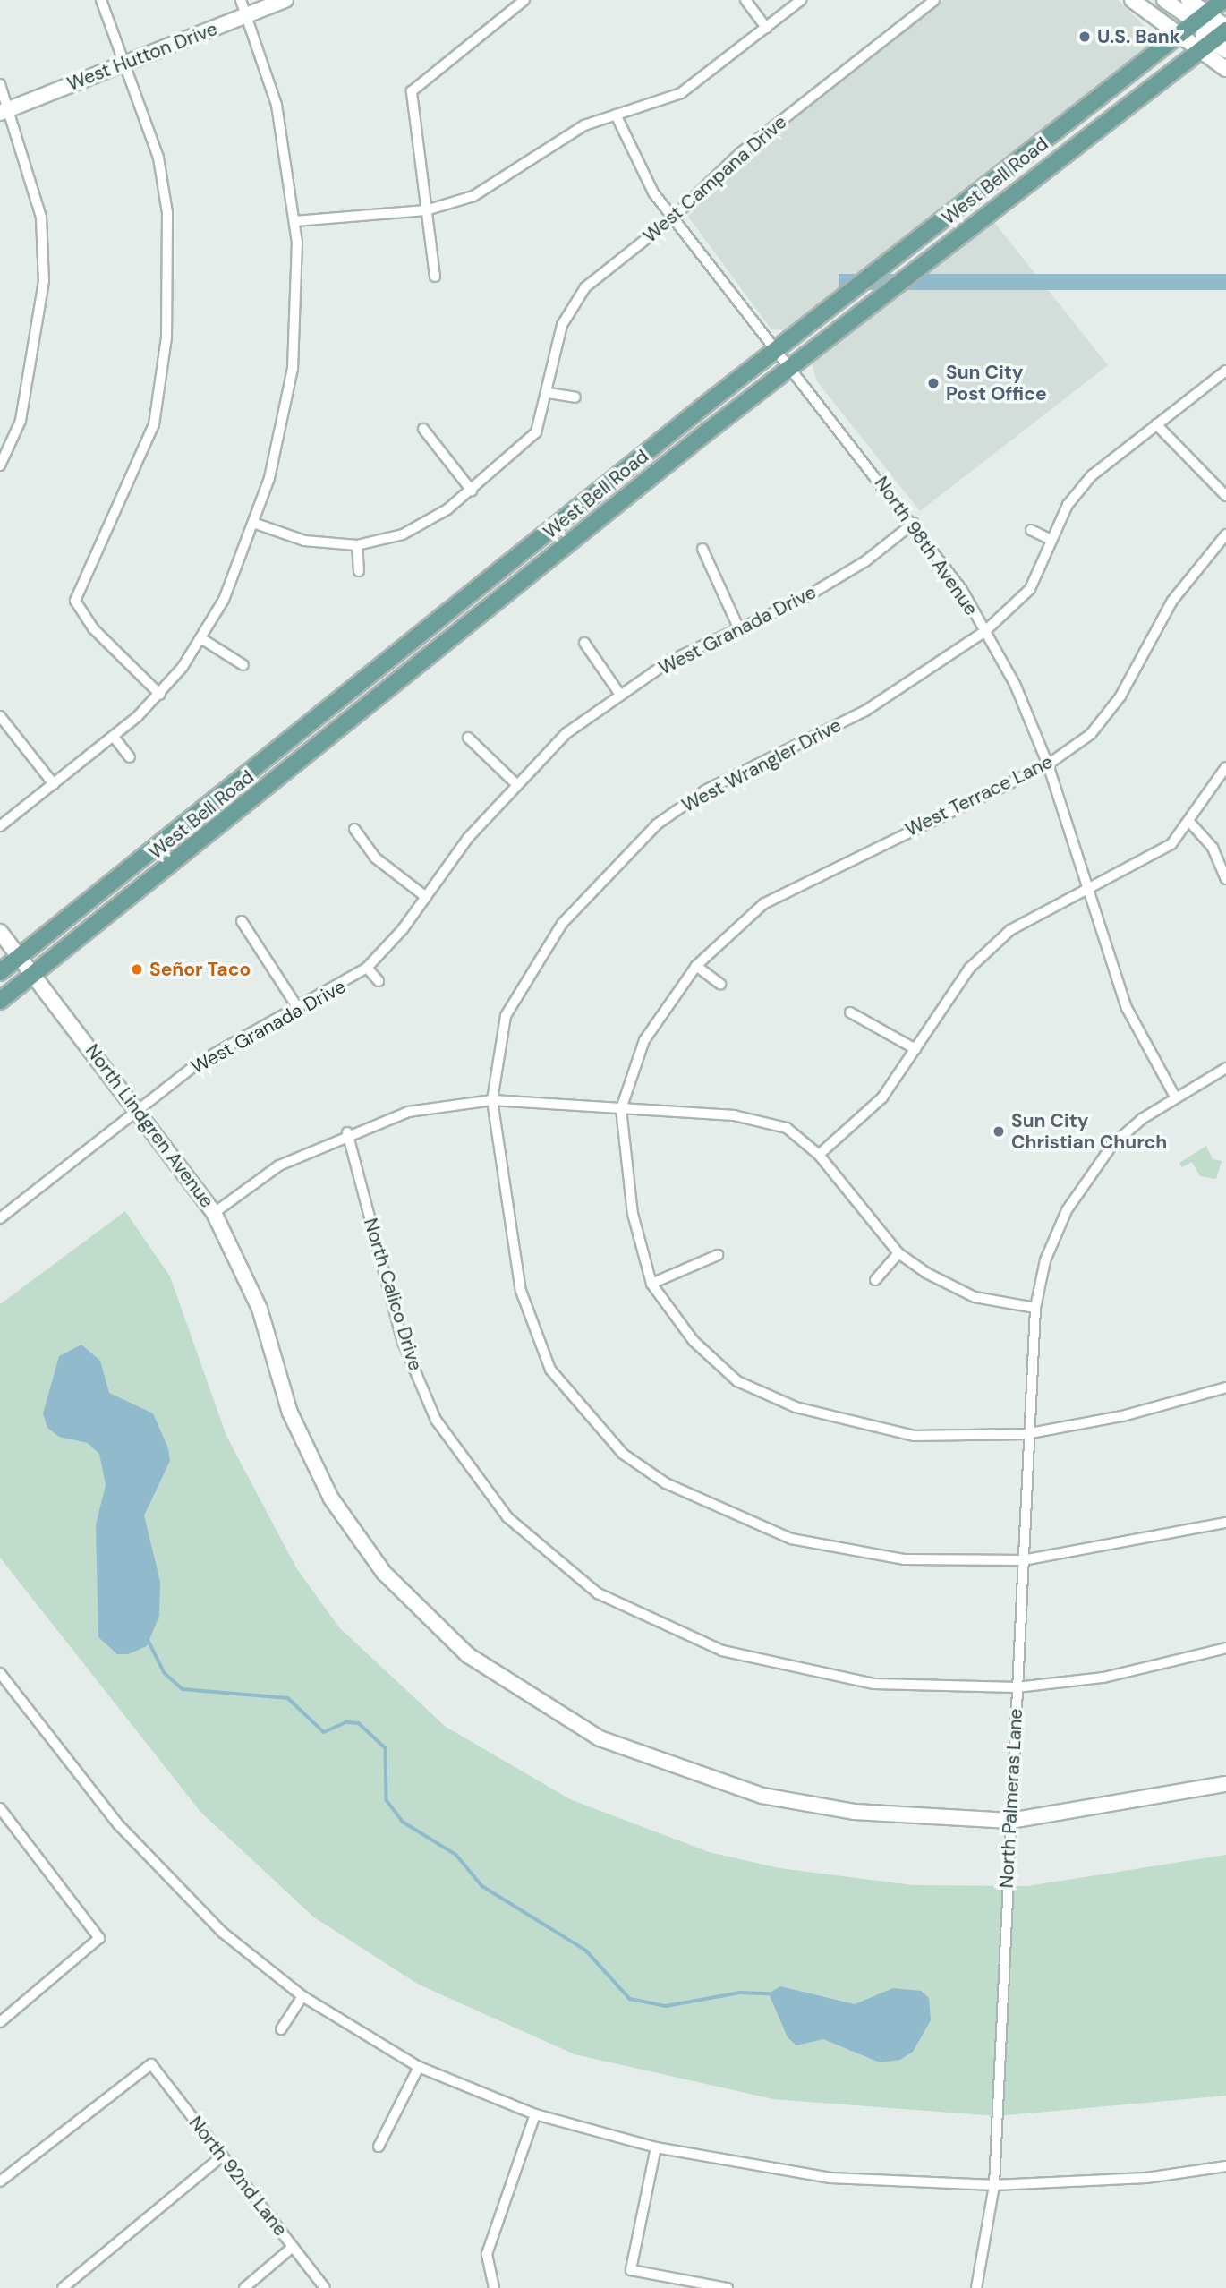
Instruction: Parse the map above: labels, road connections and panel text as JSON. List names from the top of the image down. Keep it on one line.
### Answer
{"streets":{"main road":["West Bell Road"],"street":["West Hutton Drive","West Campana Drive","North 98th Avenue","West Granada Drive","West Wrangler Drive","West Terrace Lane","North Lindgren Avenue","North Calico Drive","North Palmeras Lane","North 92nd Lane"]},"crossings":[["West Campana Drive","North 98th Avenue"],["West Bell Road","North 98th Avenue"],["West Bell Road","North Lindgren Avenue"],["North 98th Avenue","West Granada Drive"],["North 98th Avenue","West Wrangler Drive"],["North 98th Avenue","West Terrace Lane"],["North 98th Avenue","North Palmeras Lane"],["West Granada Drive","North Lindgren Avenue"],["West Wrangler Drive","North Palmeras Lane"],["North Lindgren Avenue","North Palmeras Lane"],["North Calico Drive","North Palmeras Lane"]],"places":["U.S. Bank","Sun City Post Office","Señor Taco","Sun City Christian Church"]}
